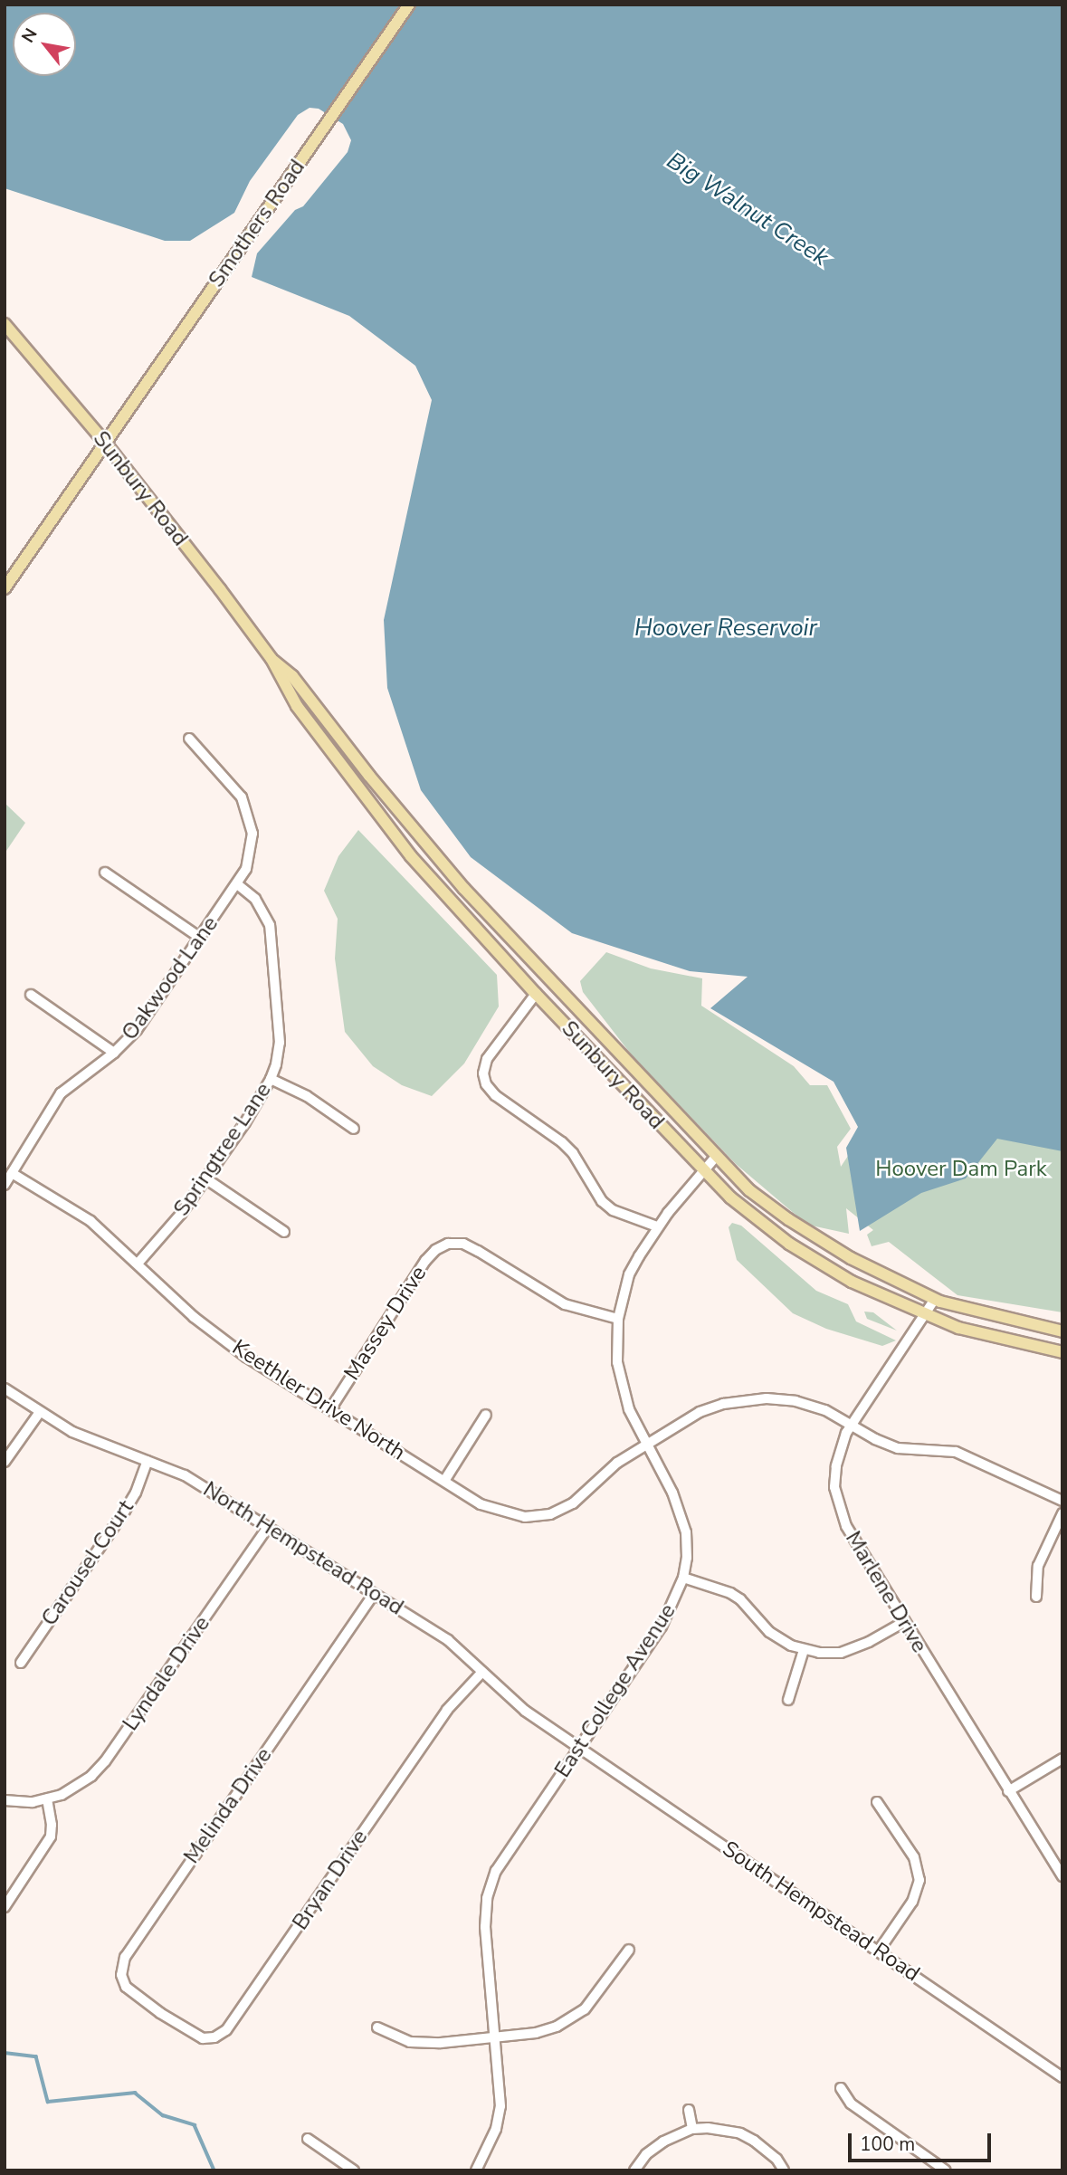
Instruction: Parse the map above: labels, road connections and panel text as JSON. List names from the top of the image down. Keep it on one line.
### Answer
{"streets":{"main road":["Smothers Road","Sunbury Road"],"street":["Oakwood Lane","Springtree Lane","Massey Drive","Keethler Drive North","North Hempstead Road","Carousel Court","Marlene Drive","Lyndale Drive","East College Avenue","Melinda Drive","Bryan Drive","South Hempstead Road"]},"crossings":[["Smothers Road","Sunbury Road"],["Sunbury Road","Marlene Drive"],["Sunbury Road","East College Avenue"],["Oakwood Lane","Springtree Lane"],["Oakwood Lane","Keethler Drive North"],["Springtree Lane","Keethler Drive North"],["Massey Drive","Keethler Drive North"],["Massey Drive","East College Avenue"],["Keethler Drive North","Marlene Drive"],["Keethler Drive North","East College Avenue"],["North Hempstead Road","Carousel Court"],["North Hempstead Road","Lyndale Drive"],["North Hempstead Road","East College Avenue"],["North Hempstead Road","Melinda Drive"],["North Hempstead Road","Bryan Drive"],["North Hempstead Road","South Hempstead Road"],["East College Avenue","South Hempstead Road"],["Melinda Drive","Bryan Drive"]],"water":["Big Walnut Creek","Hoover Reservoir"],"parks":["Hoover Dam Park"],"scale_bar":"100 m","north":"top left"}
